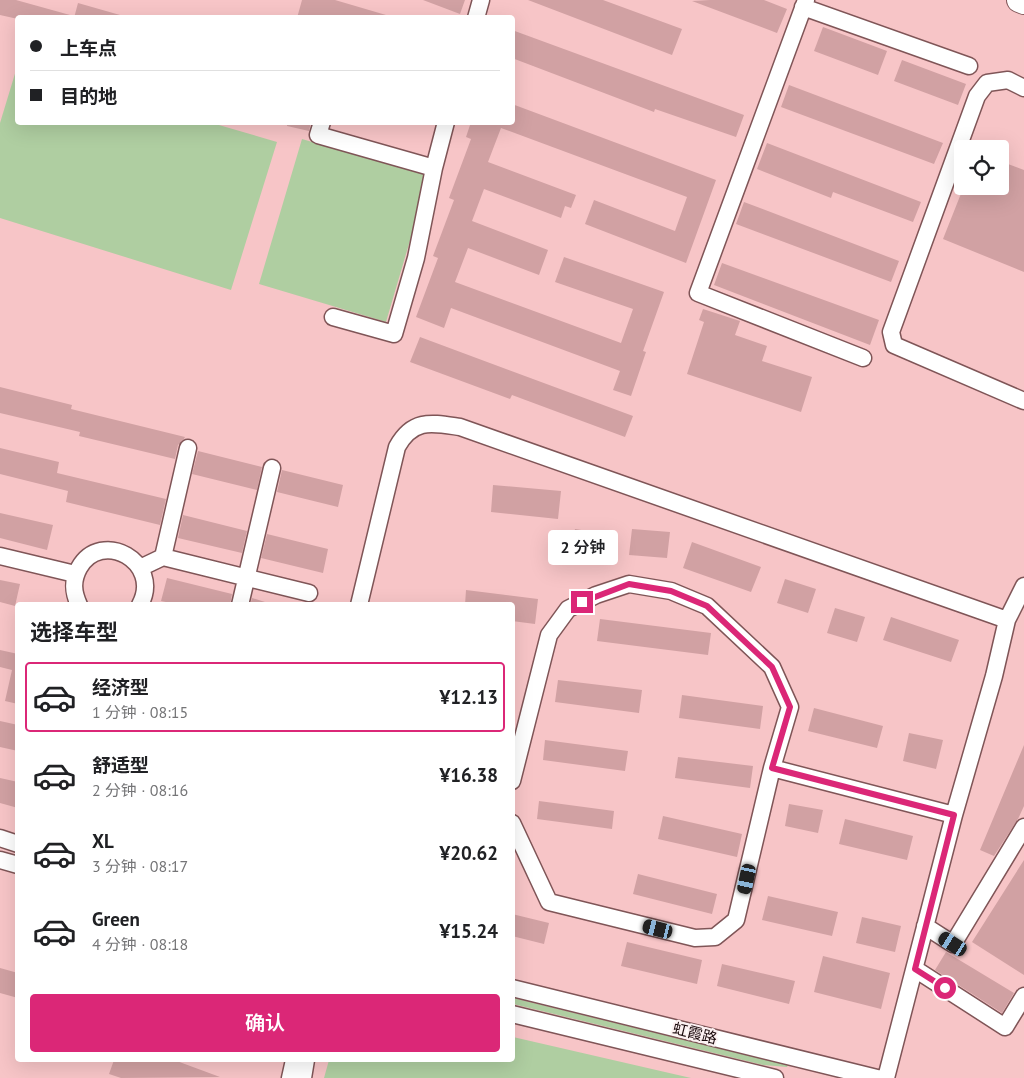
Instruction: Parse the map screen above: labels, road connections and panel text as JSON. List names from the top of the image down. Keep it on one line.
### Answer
{"streets":{"street":["虹霞路"]},"page":{"banner":["上车点","目的地"],"bubble":"2 分钟","heading":"选择车型","list":[{"name":"经济型","note":"1 分钟 · 08:15","value":"¥12.13"},{"name":"舒适型","note":"2 分钟 · 08:16","value":"¥16.38"},{"name":"XL","note":"3 分钟 · 08:17","value":"¥20.62"},{"name":"Green","note":"4 分钟 · 08:18","value":"¥15.24"}],"buttons":"确认"}}
